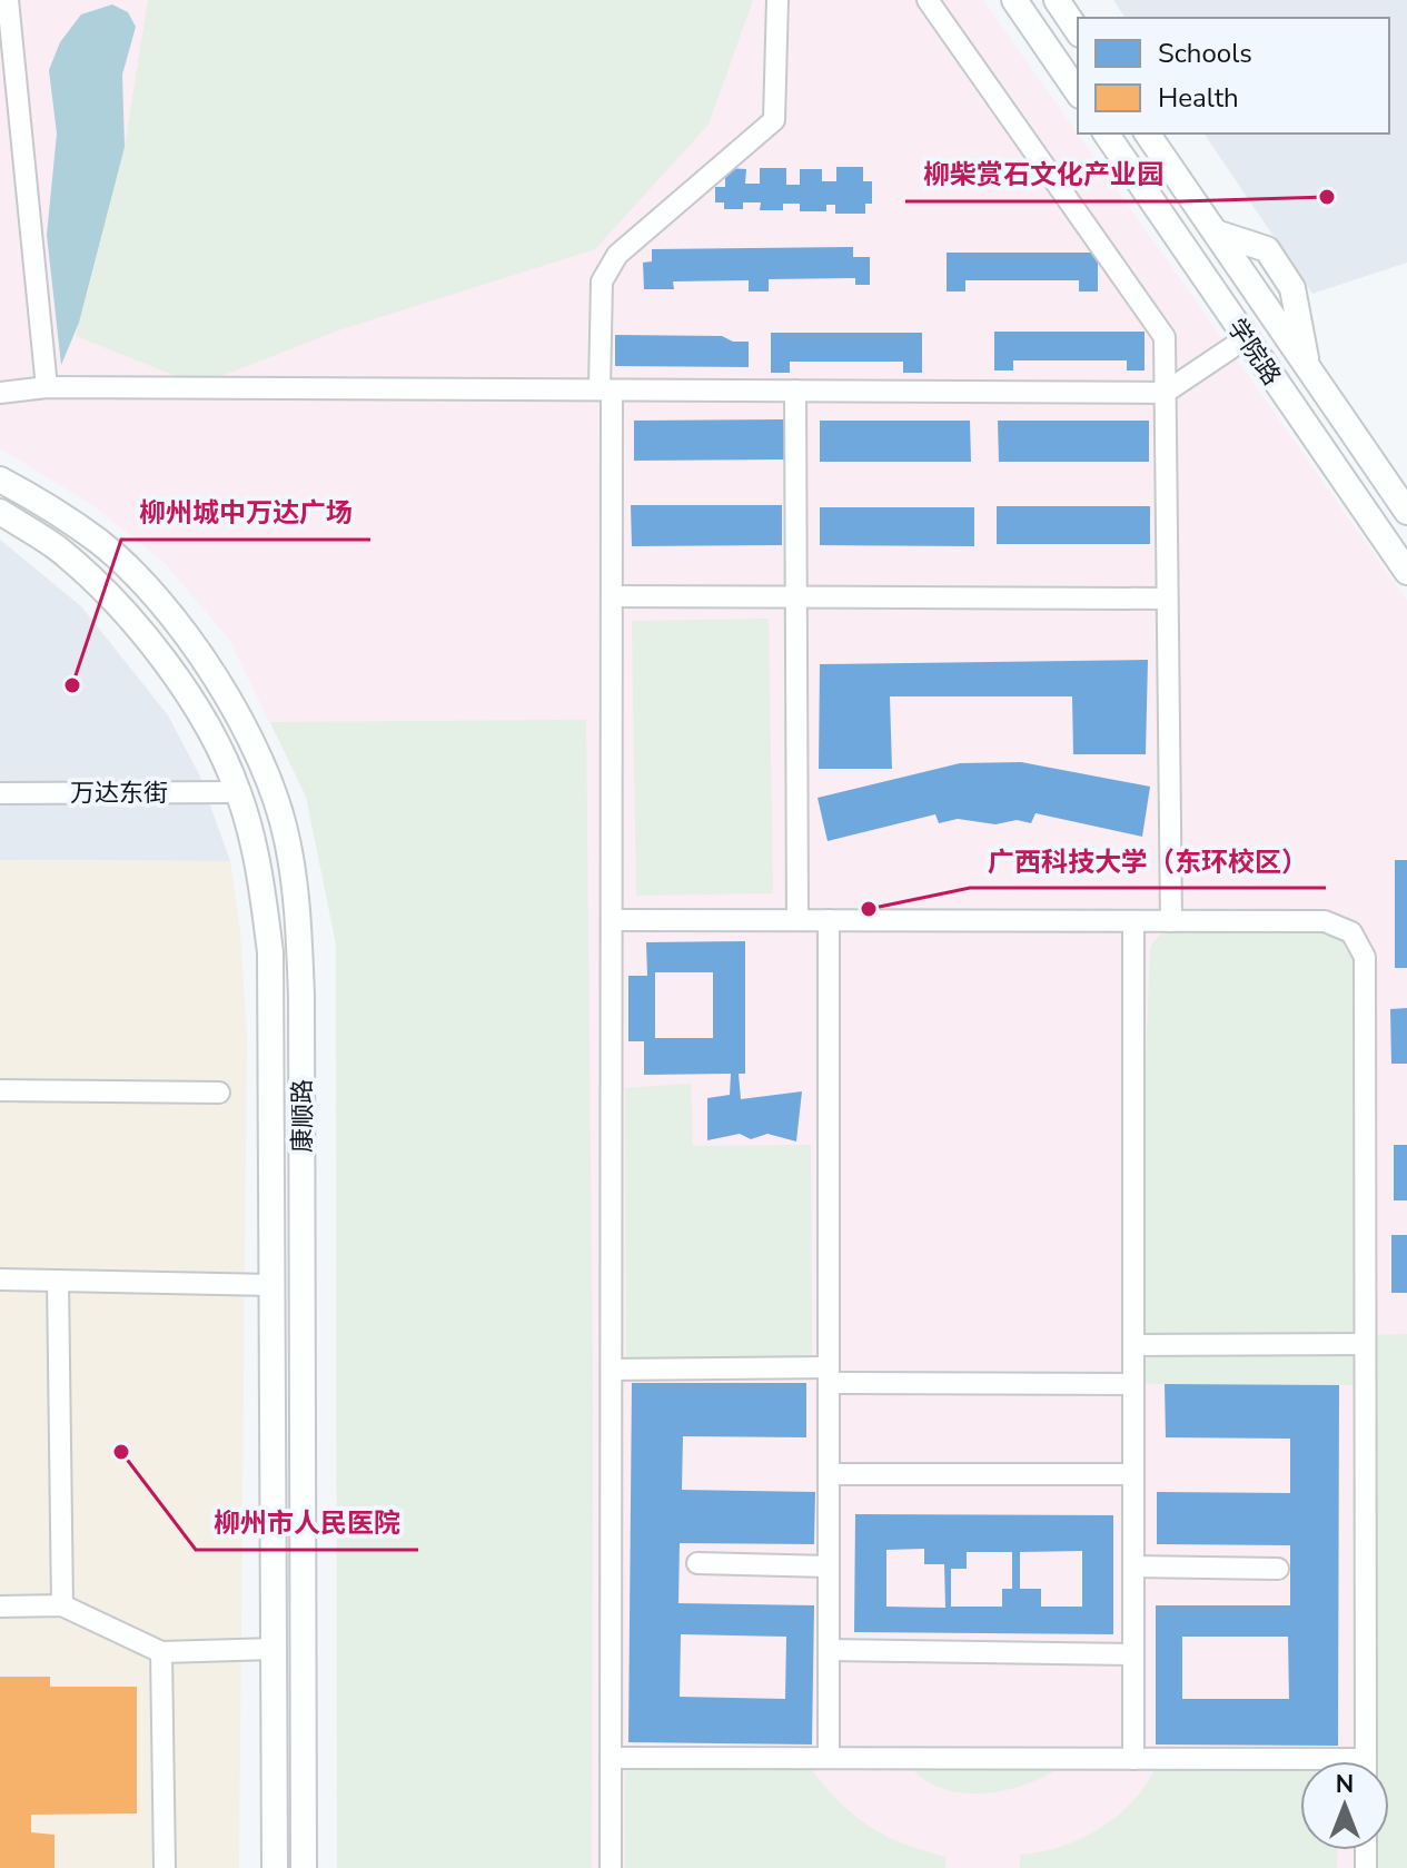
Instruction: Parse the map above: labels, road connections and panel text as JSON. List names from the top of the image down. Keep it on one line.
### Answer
{"streets":{"main road":["学院路","康顺路"],"street":["万达东街"]},"crossings":[["万达东街","康顺路"]],"places":["柳柴赏石文化产业园","柳州城中万达广场","广西科技大学（东环校区）","柳州市人民医院"],"legend":["Schools","Health"],"north":"top"}
